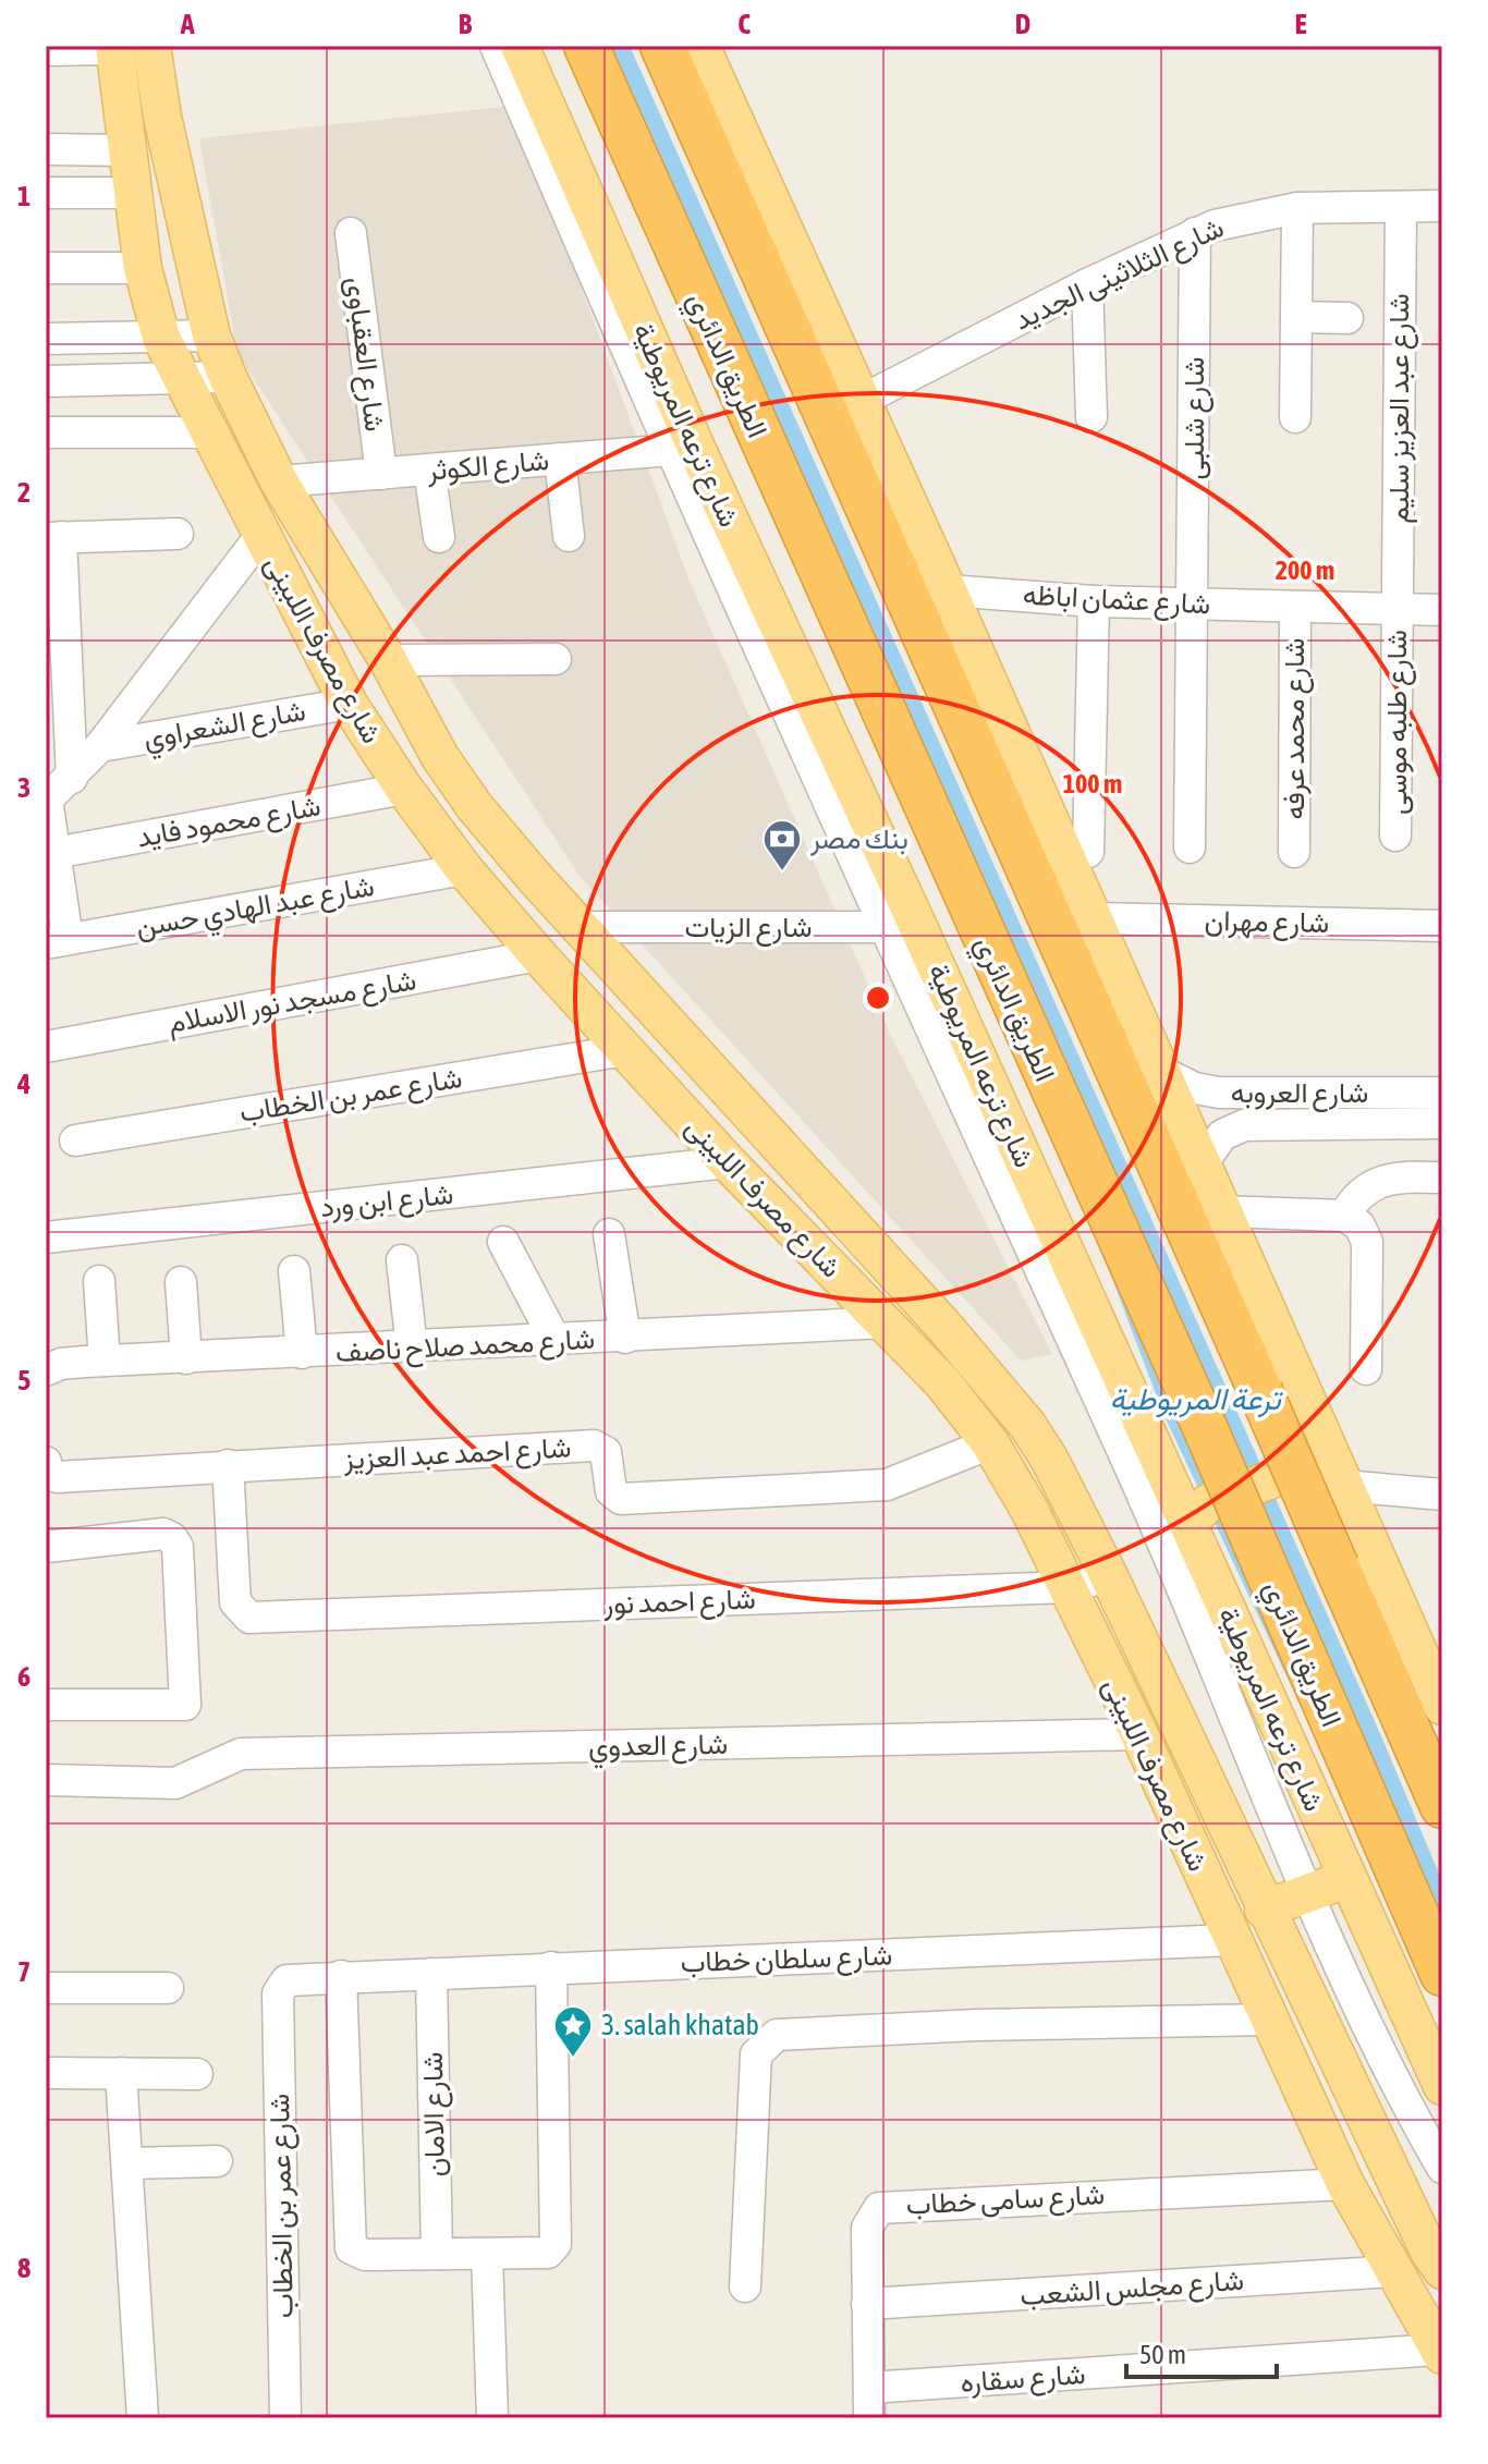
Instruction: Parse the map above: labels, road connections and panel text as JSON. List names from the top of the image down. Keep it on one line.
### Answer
{"streets":{"highway":["الطريق الدائري"],"main road":["شارع ترعه المريوطية","شارع مصرف اللبينى"],"street":["شارع الثلاثينى الجديد","شارع العقباوى","شارع عبد العزيز سليم","شارع شلبى","شارع الكوثر","شارع عثمان اباظه","شارع طلبه موسى","شارع الشعراوي","شارع محمد عرفه","شارع محمود فايد","شارع عبد الهادي حسن","شارع مهران","شارع الزيات","شارع مسجد نور الاسلام","شارع العروبه","شارع عمر بن الخطاب","شارع ابن ورد","شارع محمد صلاح ناصف","شارع احمد عبد العزيز","شارع احمد نور","شارع العدوي","شارع سلطان خطاب","شارع الامان","شارع سامى خطاب","شارع مجلس الشعب","شارع سقاره"]},"crossings":[["شارع الثلاثينى الجديد","شارع عبد العزيز سليم"],["شارع الثلاثينى الجديد","شارع شلبى"],["شارع العقباوى","شارع الكوثر"],["شارع عبد العزيز سليم","شارع عثمان اباظه"],["شارع عبد العزيز سليم","شارع طلبه موسى"],["شارع شلبى","شارع عثمان اباظه"],["شارع ترعه المريوطية","شارع الكوثر"],["شارع ترعه المريوطية","شارع الزيات"],["شارع الكوثر","شارع مصرف اللبينى"],["شارع عثمان اباظه","شارع طلبه موسى"],["شارع عثمان اباظه","شارع محمد عرفه"],["شارع مصرف اللبينى","شارع الشعراوي"],["شارع مصرف اللبينى","شارع محمود فايد"],["شارع مصرف اللبينى","شارع عبد الهادي حسن"],["شارع مصرف اللبينى","شارع الزيات"],["شارع مصرف اللبينى","شارع مسجد نور الاسلام"],["شارع مصرف اللبينى","شارع عمر بن الخطاب"],["شارع مصرف اللبينى","شارع ابن ورد"],["شارع مصرف اللبينى","شارع محمد صلاح ناصف"],["شارع مصرف اللبينى","شارع احمد عبد العزيز"],["شارع مصرف اللبينى","شارع احمد نور"],["شارع مصرف اللبينى","شارع العدوي"],["شارع مصرف اللبينى","شارع سلطان خطاب"],["شارع مصرف اللبينى","شارع سامى خطاب"],["شارع مصرف اللبينى","شارع مجلس الشعب"],["شارع مصرف اللبينى","شارع سقاره"],["شارع عمر بن الخطاب","شارع سلطان خطاب"],["شارع احمد عبد العزيز","شارع احمد نور"],["شارع سلطان خطاب","شارع الامان"],["شارع سامى خطاب","شارع مجلس الشعب"],["شارع سامى خطاب","شارع سقاره"]],"water":["ترعة المريوطية"],"places":{"bank":["بنك مصر"],"place":["3. salah khatab"]},"scale_bar":"50 m","grid":{"columns":["A","B","C","D","E"],"rows":["1","2","3","4","5","6","7","8"]},"rings":["200 m","100 m"]}
